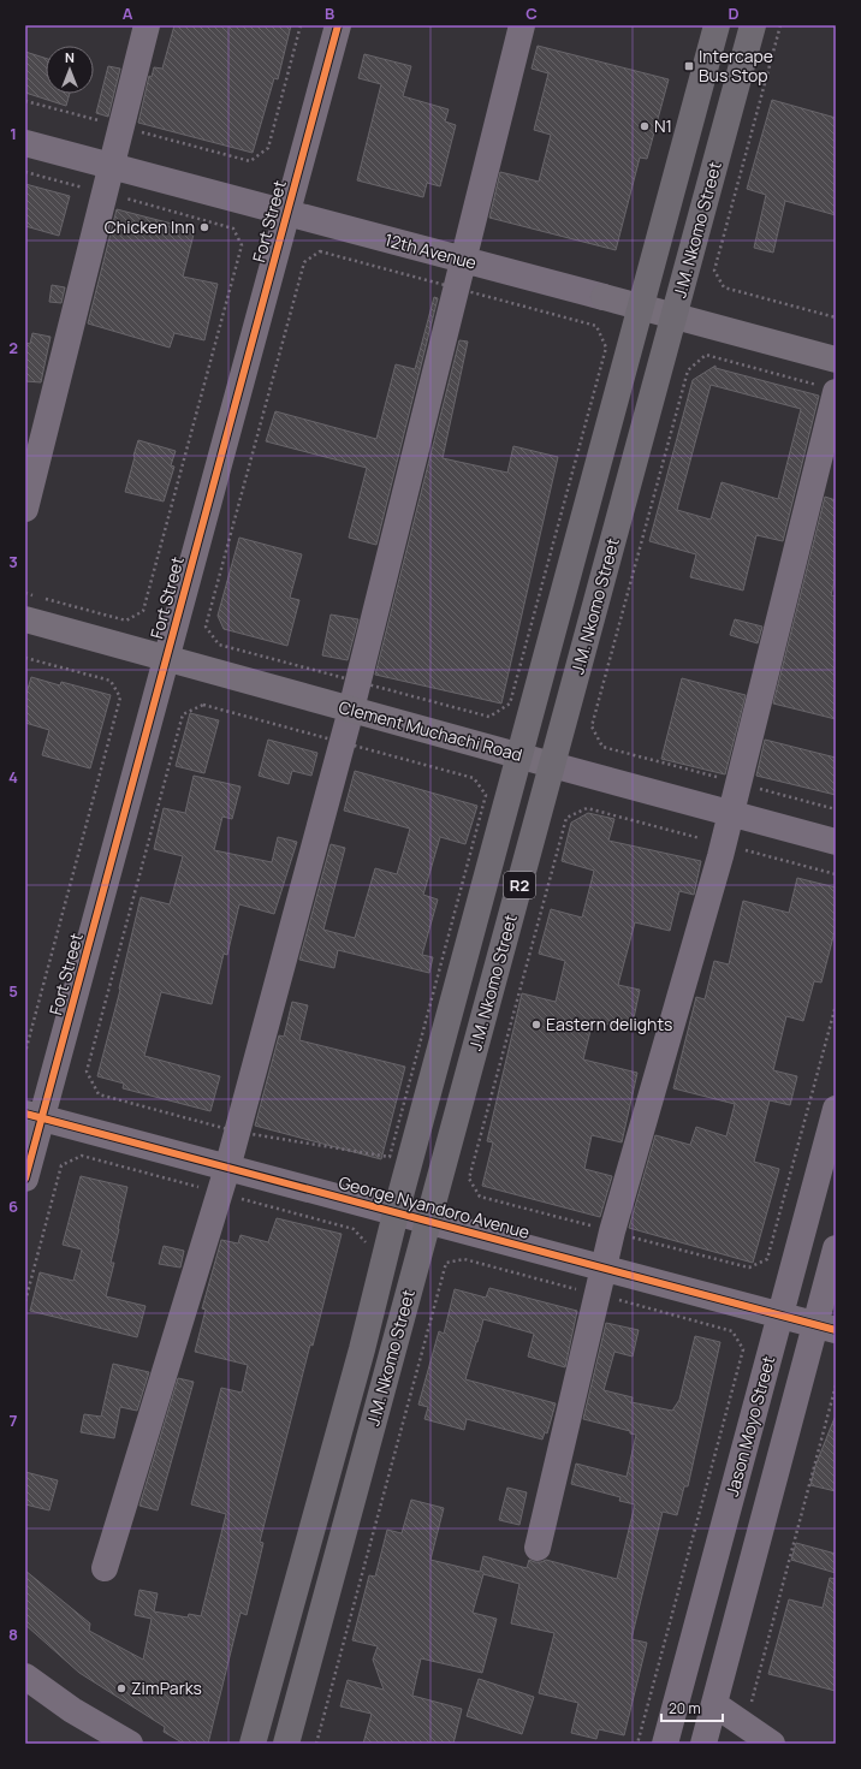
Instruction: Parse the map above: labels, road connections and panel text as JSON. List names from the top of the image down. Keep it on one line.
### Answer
{"streets":{"highway":["J.M. Nkomo Street","R2"],"main road":["12th Avenue","Clement Muchachi Road"],"street":["Fort Street","George Nyandoro Avenue","Jason Moyo Street"]},"crossings":[["Fort Street","12th Avenue"],["Fort Street","Clement Muchachi Road"],["Fort Street","George Nyandoro Avenue"],["J.M. Nkomo Street","12th Avenue"],["J.M. Nkomo Street","Clement Muchachi Road"],["J.M. Nkomo Street","George Nyandoro Avenue"],["George Nyandoro Avenue","Jason Moyo Street"]],"places":{"transit":["Intercape Bus Stop"],"other":["N1","Chicken Inn","Eastern delights","ZimParks"]},"scale_bar":"20 m","north":"top","grid":{"columns":["A","B","C","D"],"rows":["1","2","3","4","5","6","7","8"]}}
